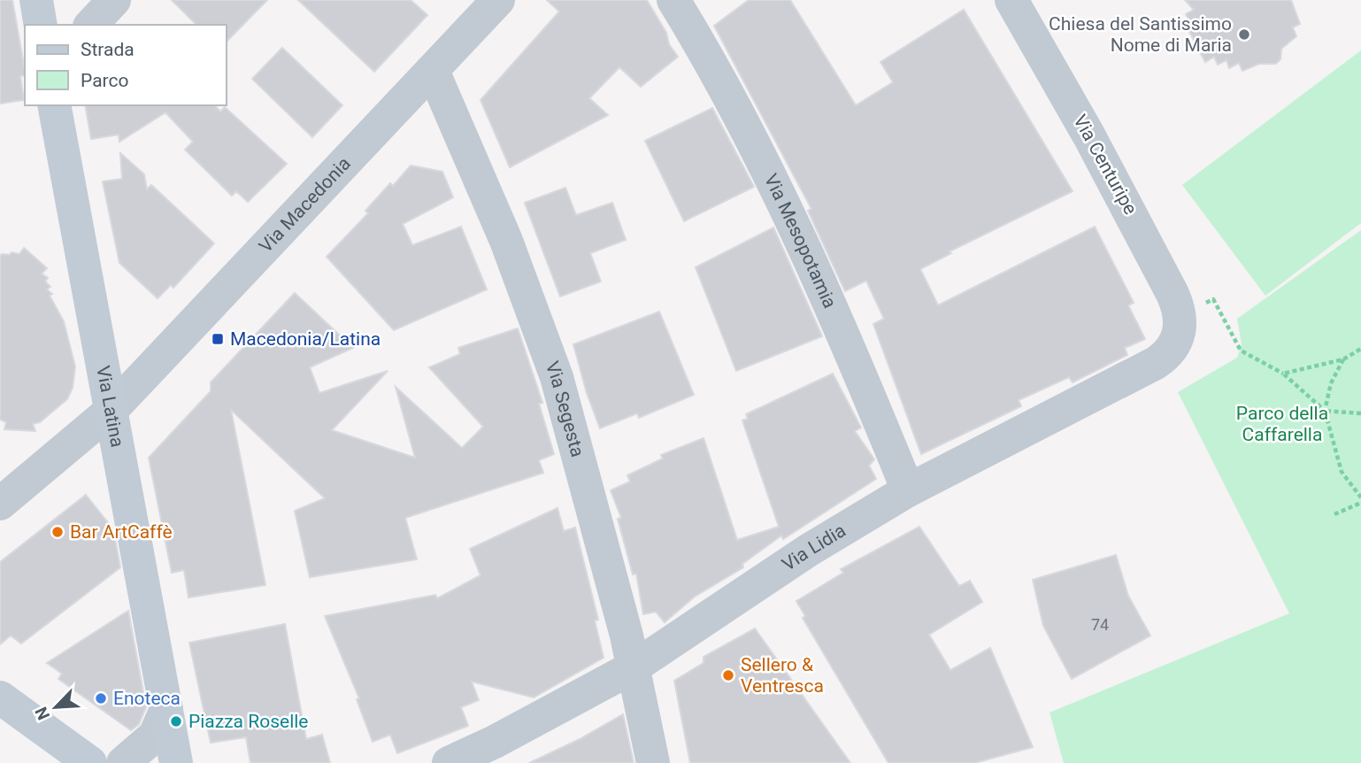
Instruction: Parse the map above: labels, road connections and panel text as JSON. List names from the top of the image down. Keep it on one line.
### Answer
{"streets":{"street":["Via Centuripe","Via Macedonia","Via Mesopotamia","Via Latina","Via Segesta","Via Lidia"]},"crossings":[["Via Centuripe","Via Lidia"],["Via Macedonia","Via Latina"],["Via Macedonia","Via Segesta"],["Via Mesopotamia","Via Lidia"],["Via Segesta","Via Lidia"]],"parks":["Parco della Caffarella"],"places":{"other":["Chiesa del Santissimo Nome di Maria","Bar ArtCaffè","Sellero & Ventresca","Enoteca","Piazza Roselle"],"transit":["Macedonia/Latina"]},"house_numbers":["74"],"legend":["Strada","Parco"],"north":"bottom left"}
